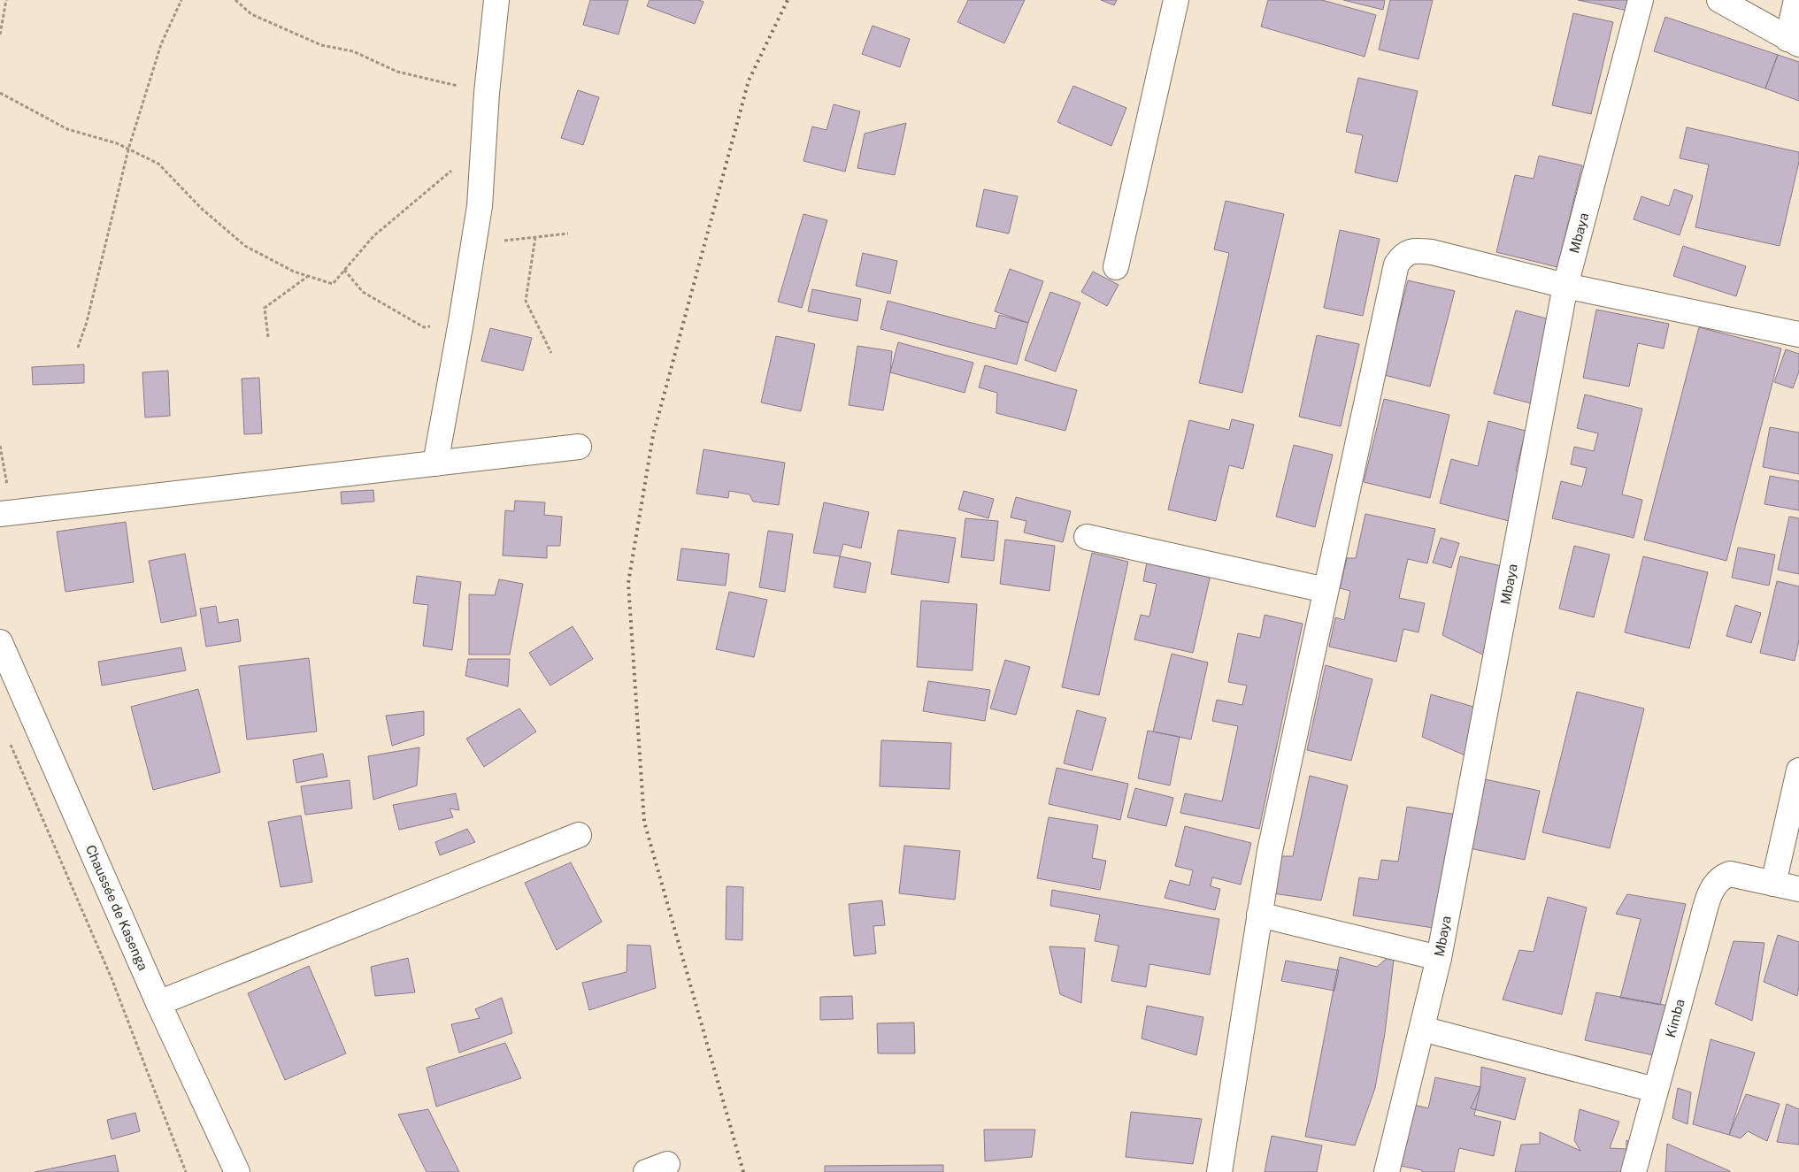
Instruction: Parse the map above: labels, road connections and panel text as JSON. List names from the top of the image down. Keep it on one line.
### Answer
{"streets":{"street":["Mbaya","Chaussée de Kasenga","Kimba"]}}
